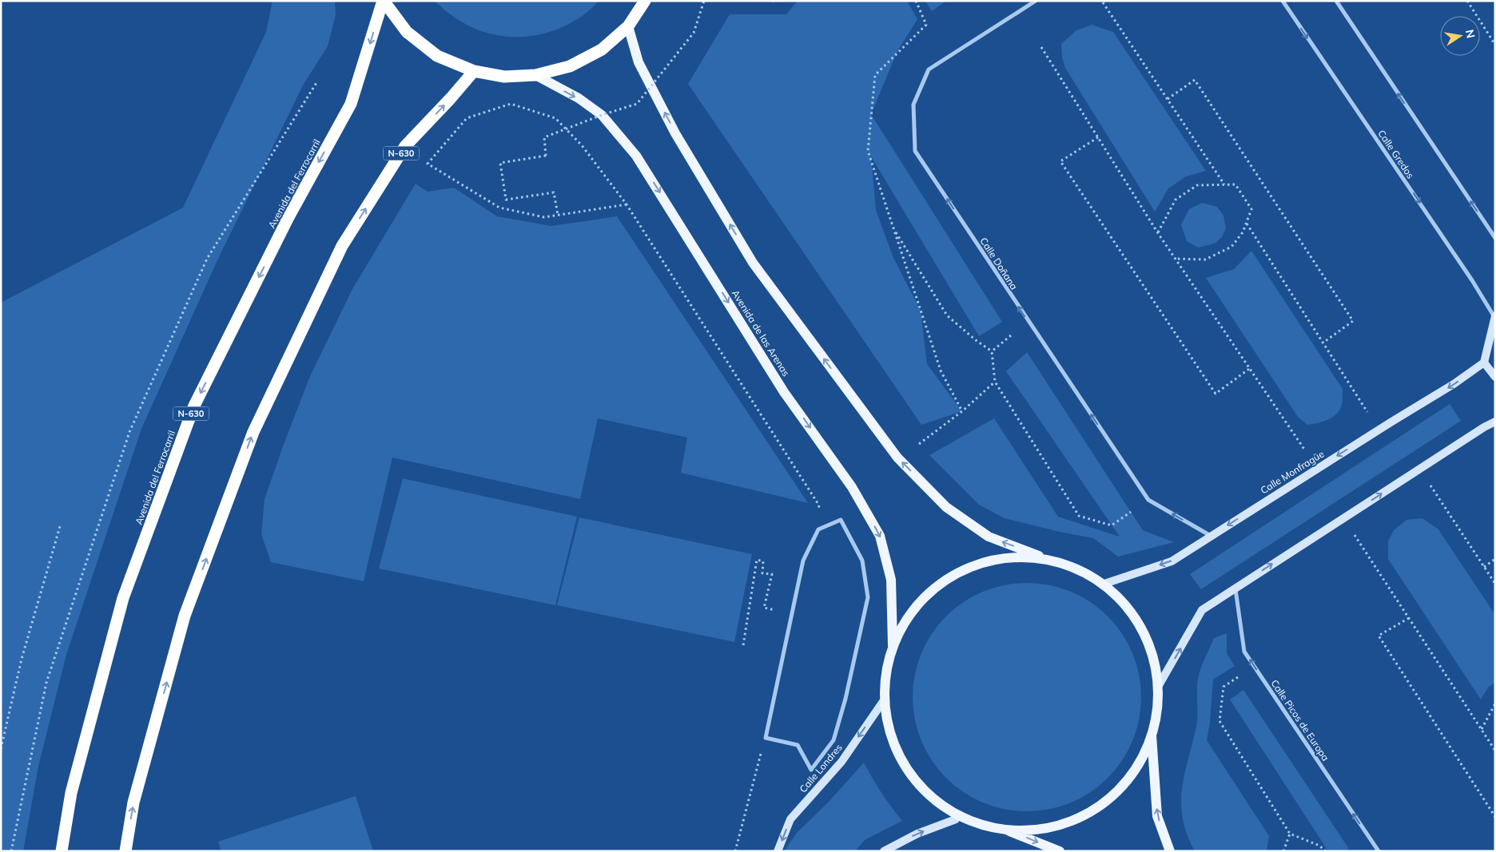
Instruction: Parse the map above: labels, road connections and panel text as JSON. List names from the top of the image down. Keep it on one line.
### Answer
{"streets":{"highway":["N-630","Avenida del Ferrocarril"],"main road":["Avenida de las Arenas","Calle Monfragüe","Calle Londres"],"street":["Calle Gredos","Calle Doñana","Calle Picos de Europa"]},"crossings":[["N-630","Avenida del Ferrocarril"],["N-630","Avenida de las Arenas"],["Calle Doñana","Calle Monfragüe"]],"one_way":["Calle Gredos","Calle Doñana","Calle Picos de Europa","Calle Londres"],"north":"right"}
